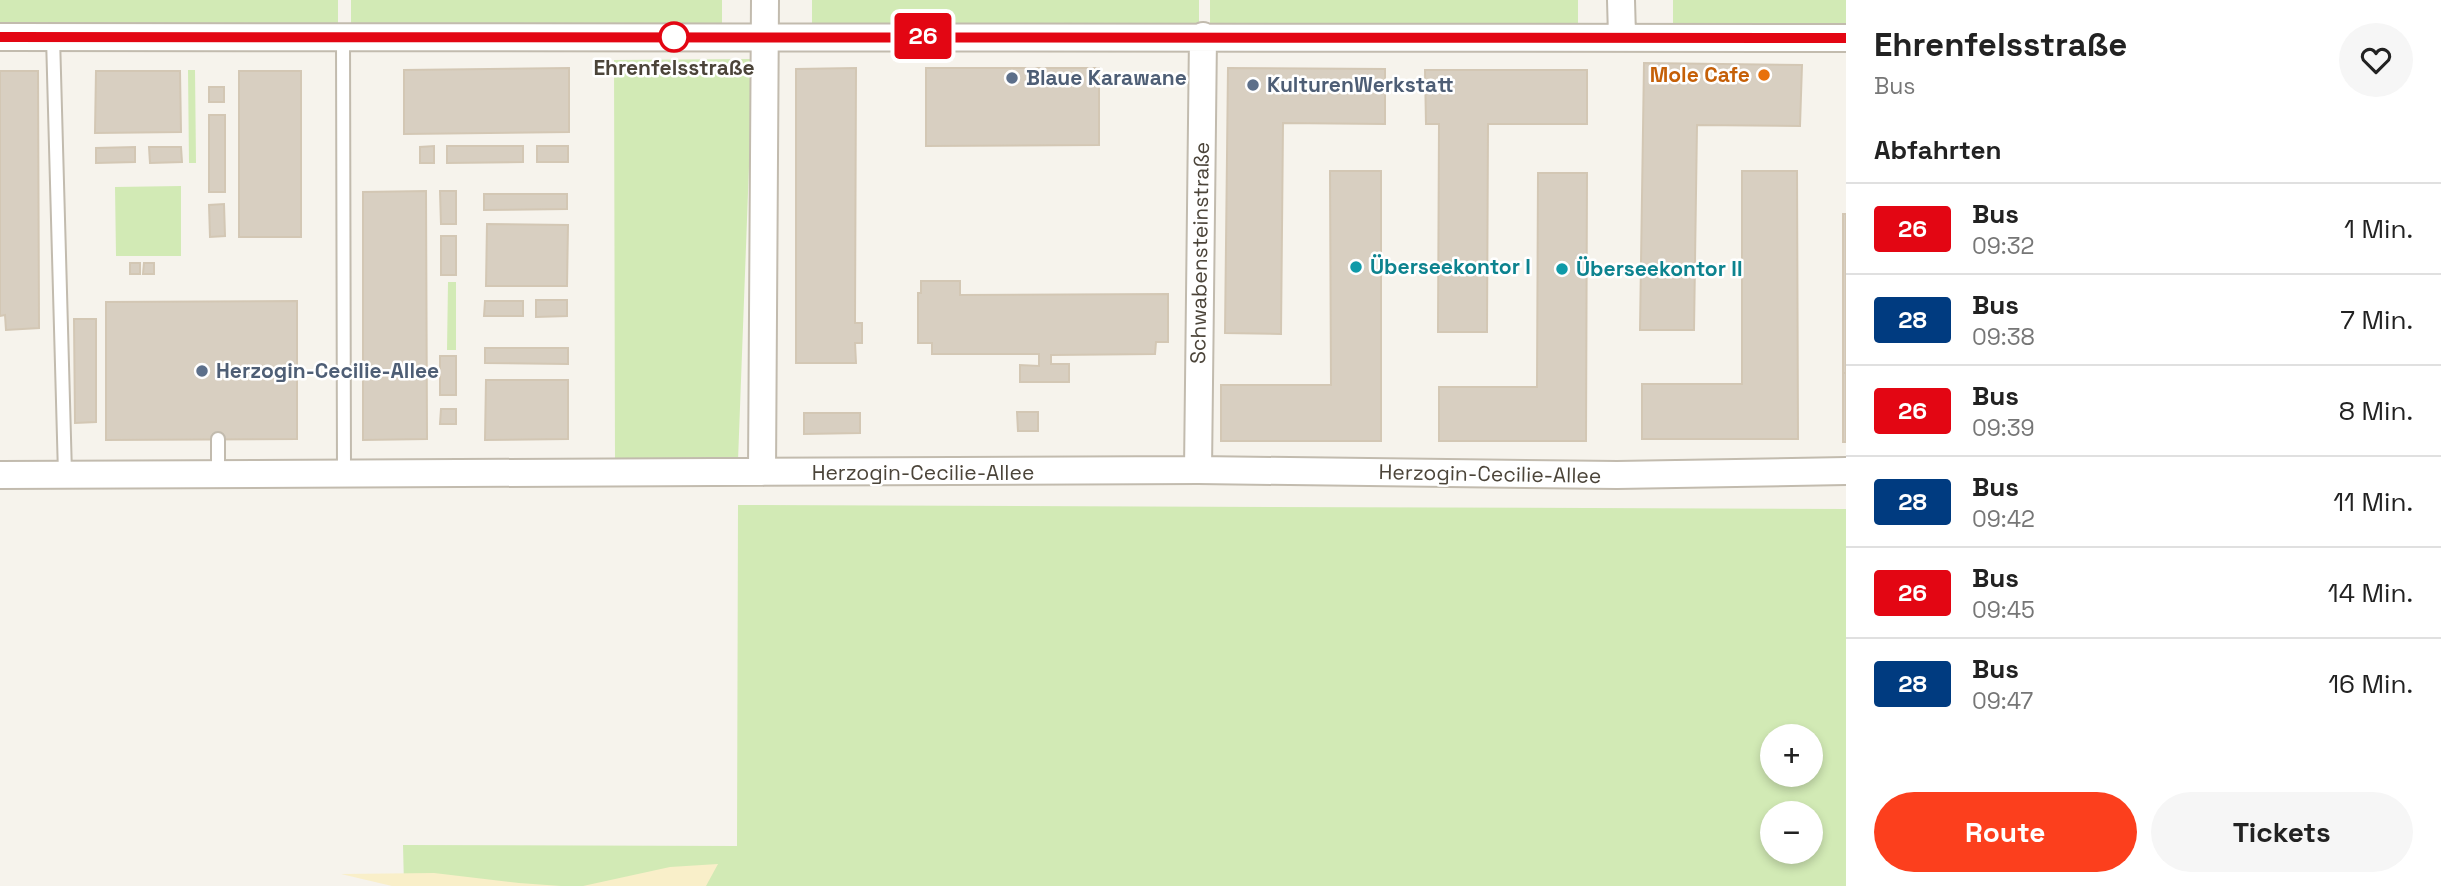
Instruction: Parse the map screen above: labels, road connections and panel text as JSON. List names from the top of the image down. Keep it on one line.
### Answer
{"streets":{"street":["Schwabensteinstraße","Herzogin-Cecilie-Allee"]},"crossings":[["Schwabensteinstraße","Herzogin-Cecilie-Allee"]],"places":["Ehrenfelsstraße","Mole Cafe","Blaue Karawane","KulturenWerkstatt","Überseekontor I","Überseekontor II","Herzogin-Cecilie-Allee"],"lines":["bus line 26"],"page":{"on_map":"26","heading":[["Ehrenfelsstraße","Bus"],"Abfahrten"],"list":[{"mark":"26","name":"Bus","note":"09:32","value":"1 Min."},{"mark":"28","name":"Bus","note":"09:38","value":"7 Min."},{"mark":"26","name":"Bus","note":"09:39","value":"8 Min."},{"mark":"28","name":"Bus","note":"09:42","value":"11 Min."},{"mark":"26","name":"Bus","note":"09:45","value":"14 Min."},{"mark":"28","name":"Bus","note":"09:47","value":"16 Min."}],"map_buttons":["+","−"],"buttons":["Route","Tickets"]}}
